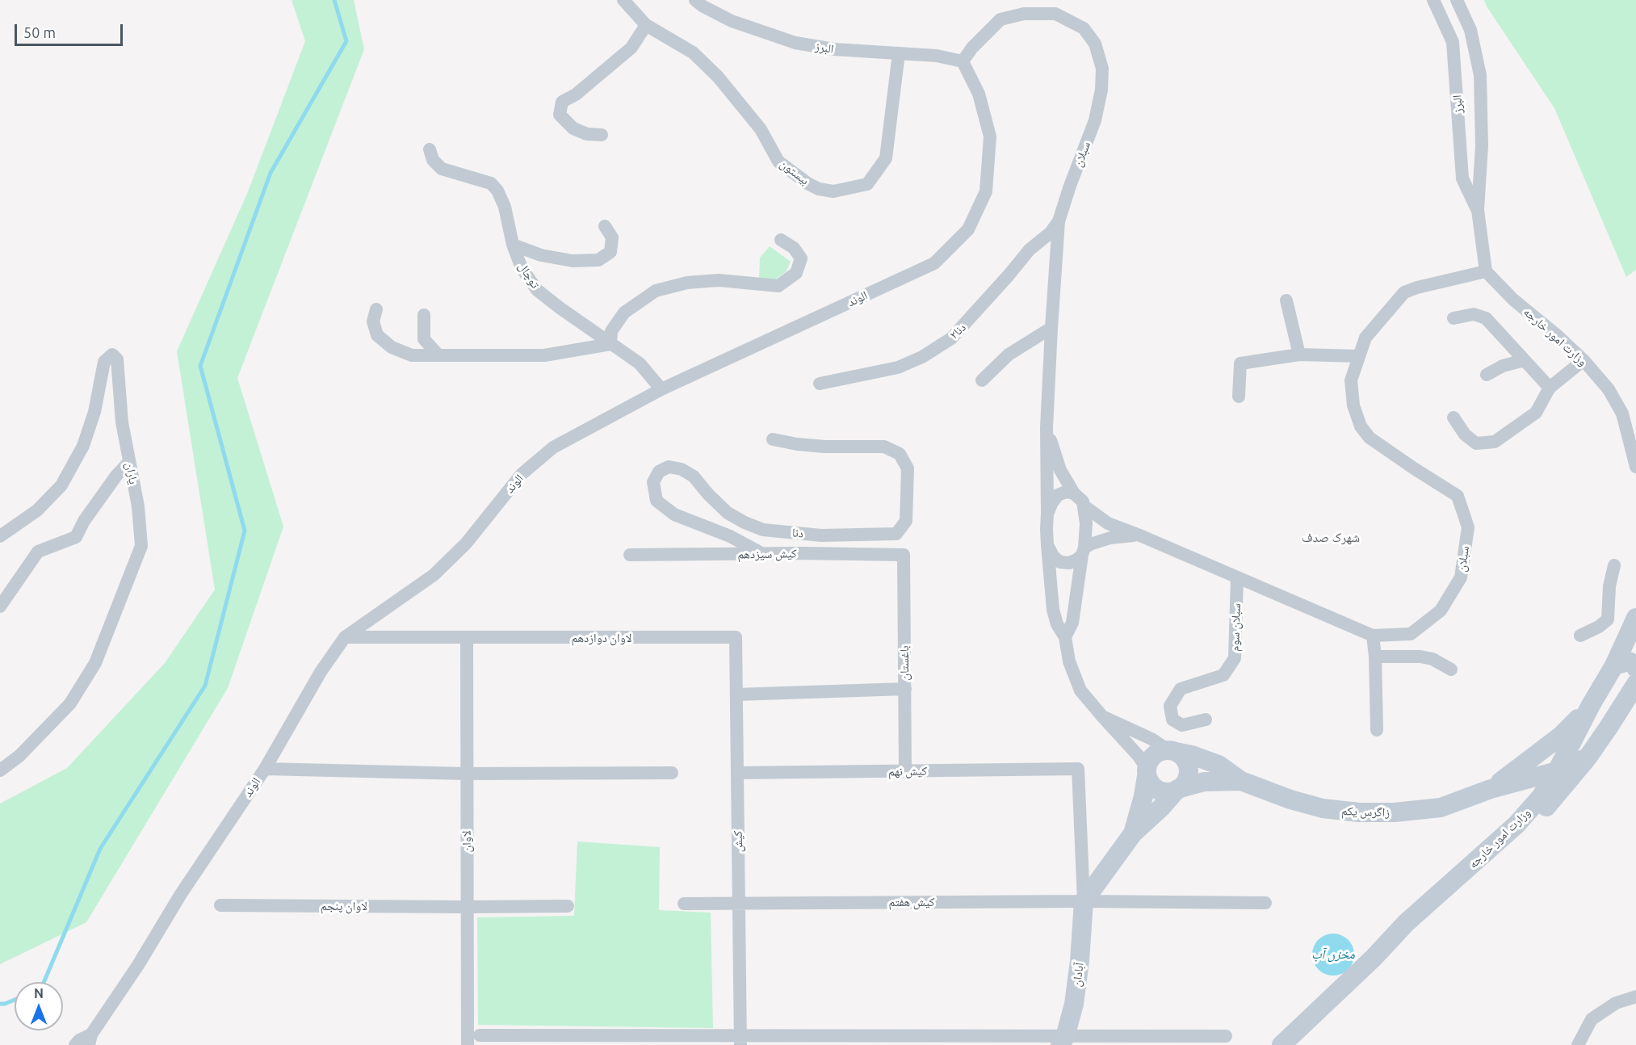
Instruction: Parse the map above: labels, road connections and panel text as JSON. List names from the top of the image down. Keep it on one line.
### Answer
{"streets":{"main road":["وزارت امور خارجه","زاگرس یکم","آبادان"],"street":["البرز","سبلان","بیستون","توچال","الوند","دنا۲","یاران","دنا","کیش سیزدهم","سبلان سوم","لاوان دوازدهم","باغستان","کیش نهم","لاوان","کیش","کیش هفتم","لاوان پنجم"]},"crossings":[["البرز","سبلان"],["البرز","بیستون"],["البرز","الوند"],["سبلان","الوند"],["سبلان","دنا۲"],["سبلان","وزارت امور خارجه"],["سبلان","سبلان سوم"],["توچال","الوند"],["الوند","لاوان دوازدهم"],["دنا","کیش سیزدهم"],["کیش سیزدهم","باغستان"],["لاوان دوازدهم","لاوان"],["لاوان دوازدهم","کیش"],["باغستان","کیش نهم"],["کیش نهم","کیش"],["کیش نهم","آبادان"],["لاوان","لاوان پنجم"],["کیش","کیش هفتم"],["کیش هفتم","آبادان"]],"districts":["شهرک صدف"],"water":["مخزن آب"],"scale_bar":"50 m","north":"top"}
